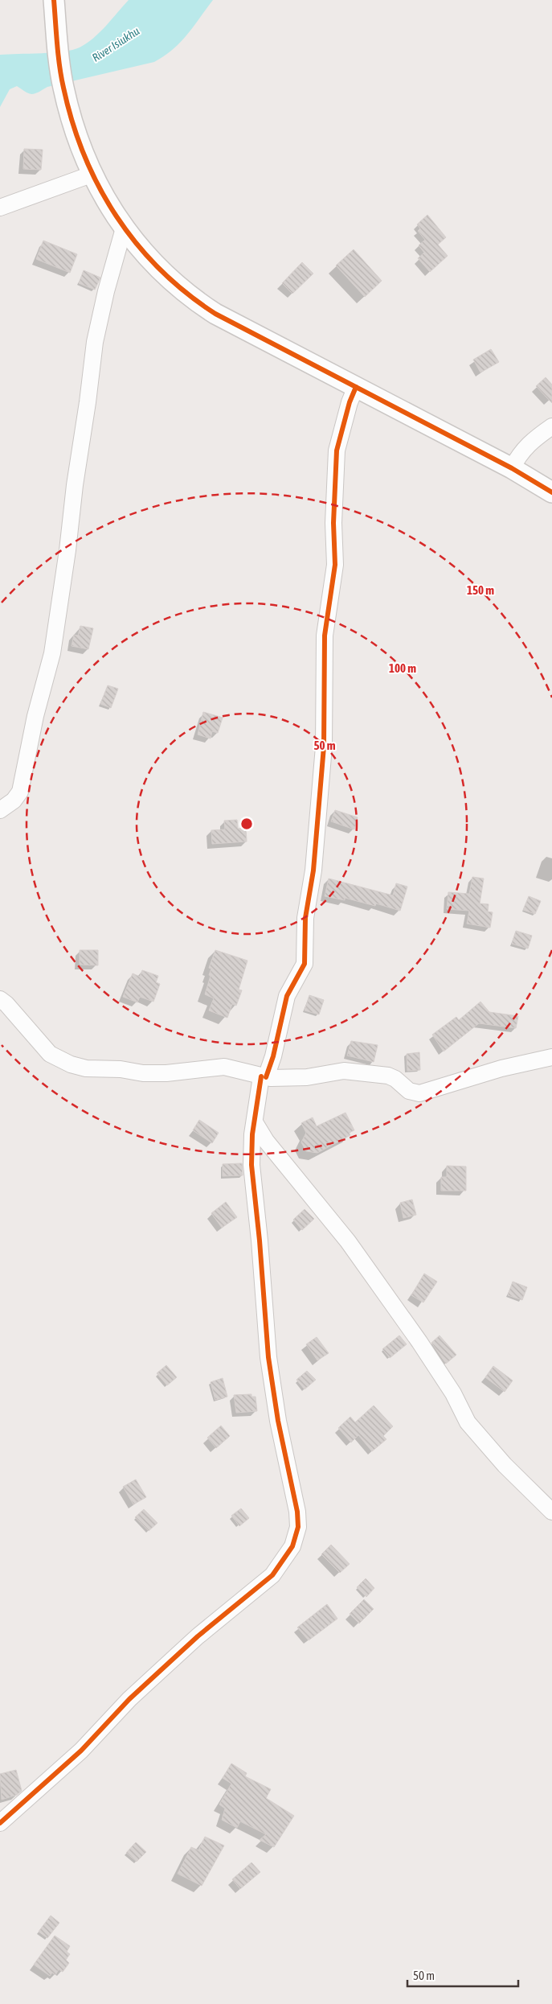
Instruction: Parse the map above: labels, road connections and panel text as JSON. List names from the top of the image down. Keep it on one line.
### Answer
{"water":["River Isiukhu"],"scale_bar":"50 m","rings":["150 m","100 m","50 m"]}
